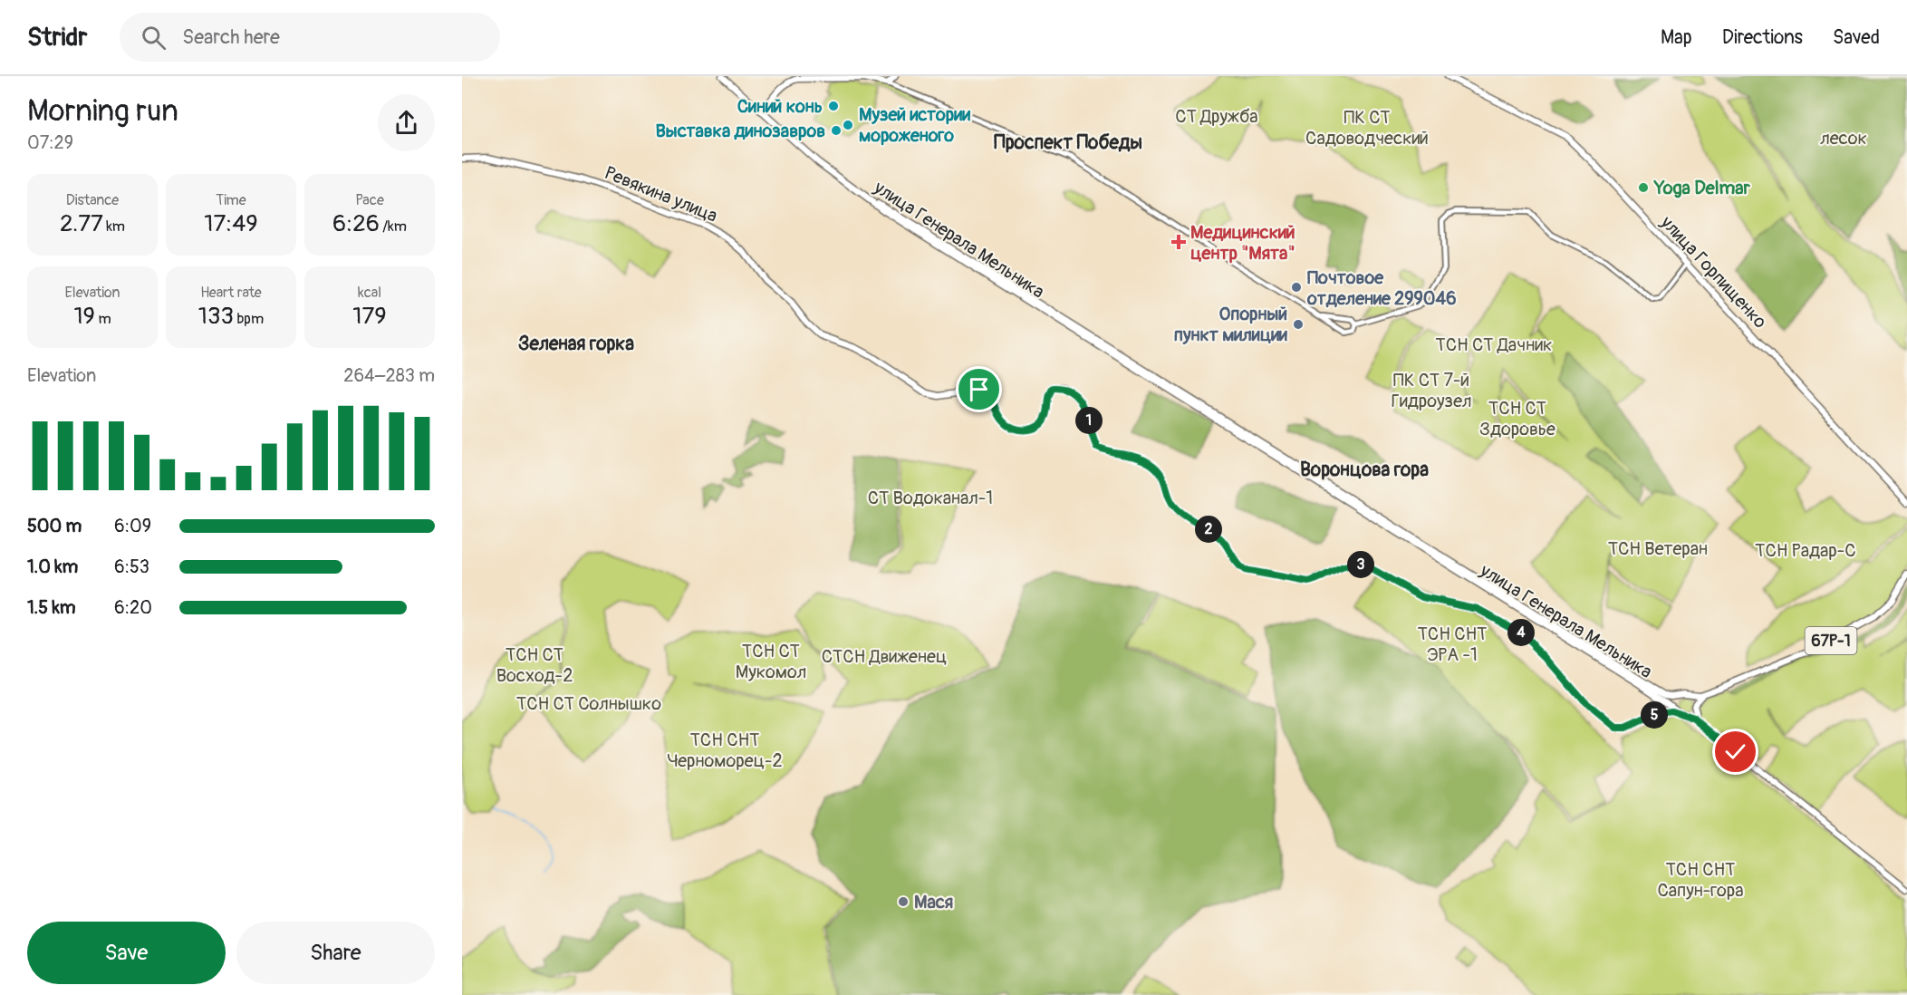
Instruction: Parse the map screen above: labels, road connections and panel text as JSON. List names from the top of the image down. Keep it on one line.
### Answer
{"streets":{"main road":["Ревякина улица","улица Генерала Мельника","улица Горпищенко","67Р-1"]},"crossings":[["улица Генерала Мельника","67Р-1"]],"districts":["Проспект Победы","Зеленая горка","Воронцова гора"],"parks":["СТ Дружба","ПК СТ Садоводческий","лесок","ТСН СТ Дачник","ПК СТ 7-й Гидроузел","ТСН СТ Здоровье","СТ Водоканал-1","ТСН Ветеран","ТСН Радар-С","ТСН СНТ ЭРА -1","ТСН СТ Мукомол","ТСН СТ Восход-2","СТСН Движенец","ТСН СТ Солнышко","ТСН СНТ Черноморец-2","ТСН СНТ Сапун-гора"],"places":{"other":["Синий конь","Музей истории мороженого","Выставка динозавров","Yoga Delmar","Почтовое отделение 299046","Опорный пункт милиции","Мася"],"health":["Медицинский центр \"Мята\""]},"page":{"header":"Stridr","search":"Search here","nav":["Map","Directions","Saved"],"heading":["Morning run","07:29"],"stats":[["Distance","2.77 km"],["Time","17:49"],["Pace","6:26 /km"],["Elevation","19 m"],["Heart rate","133 bpm"],["kcal","179"]],"chart":["Elevation","264–283 m"],"pins":["1","2","3","4","5"],"list":[{"name":"500 m","note":"6:09"},{"name":"1.0 km","note":"6:53"},{"name":"1.5 km","note":"6:20"}],"buttons":["Save","Share"]}}
